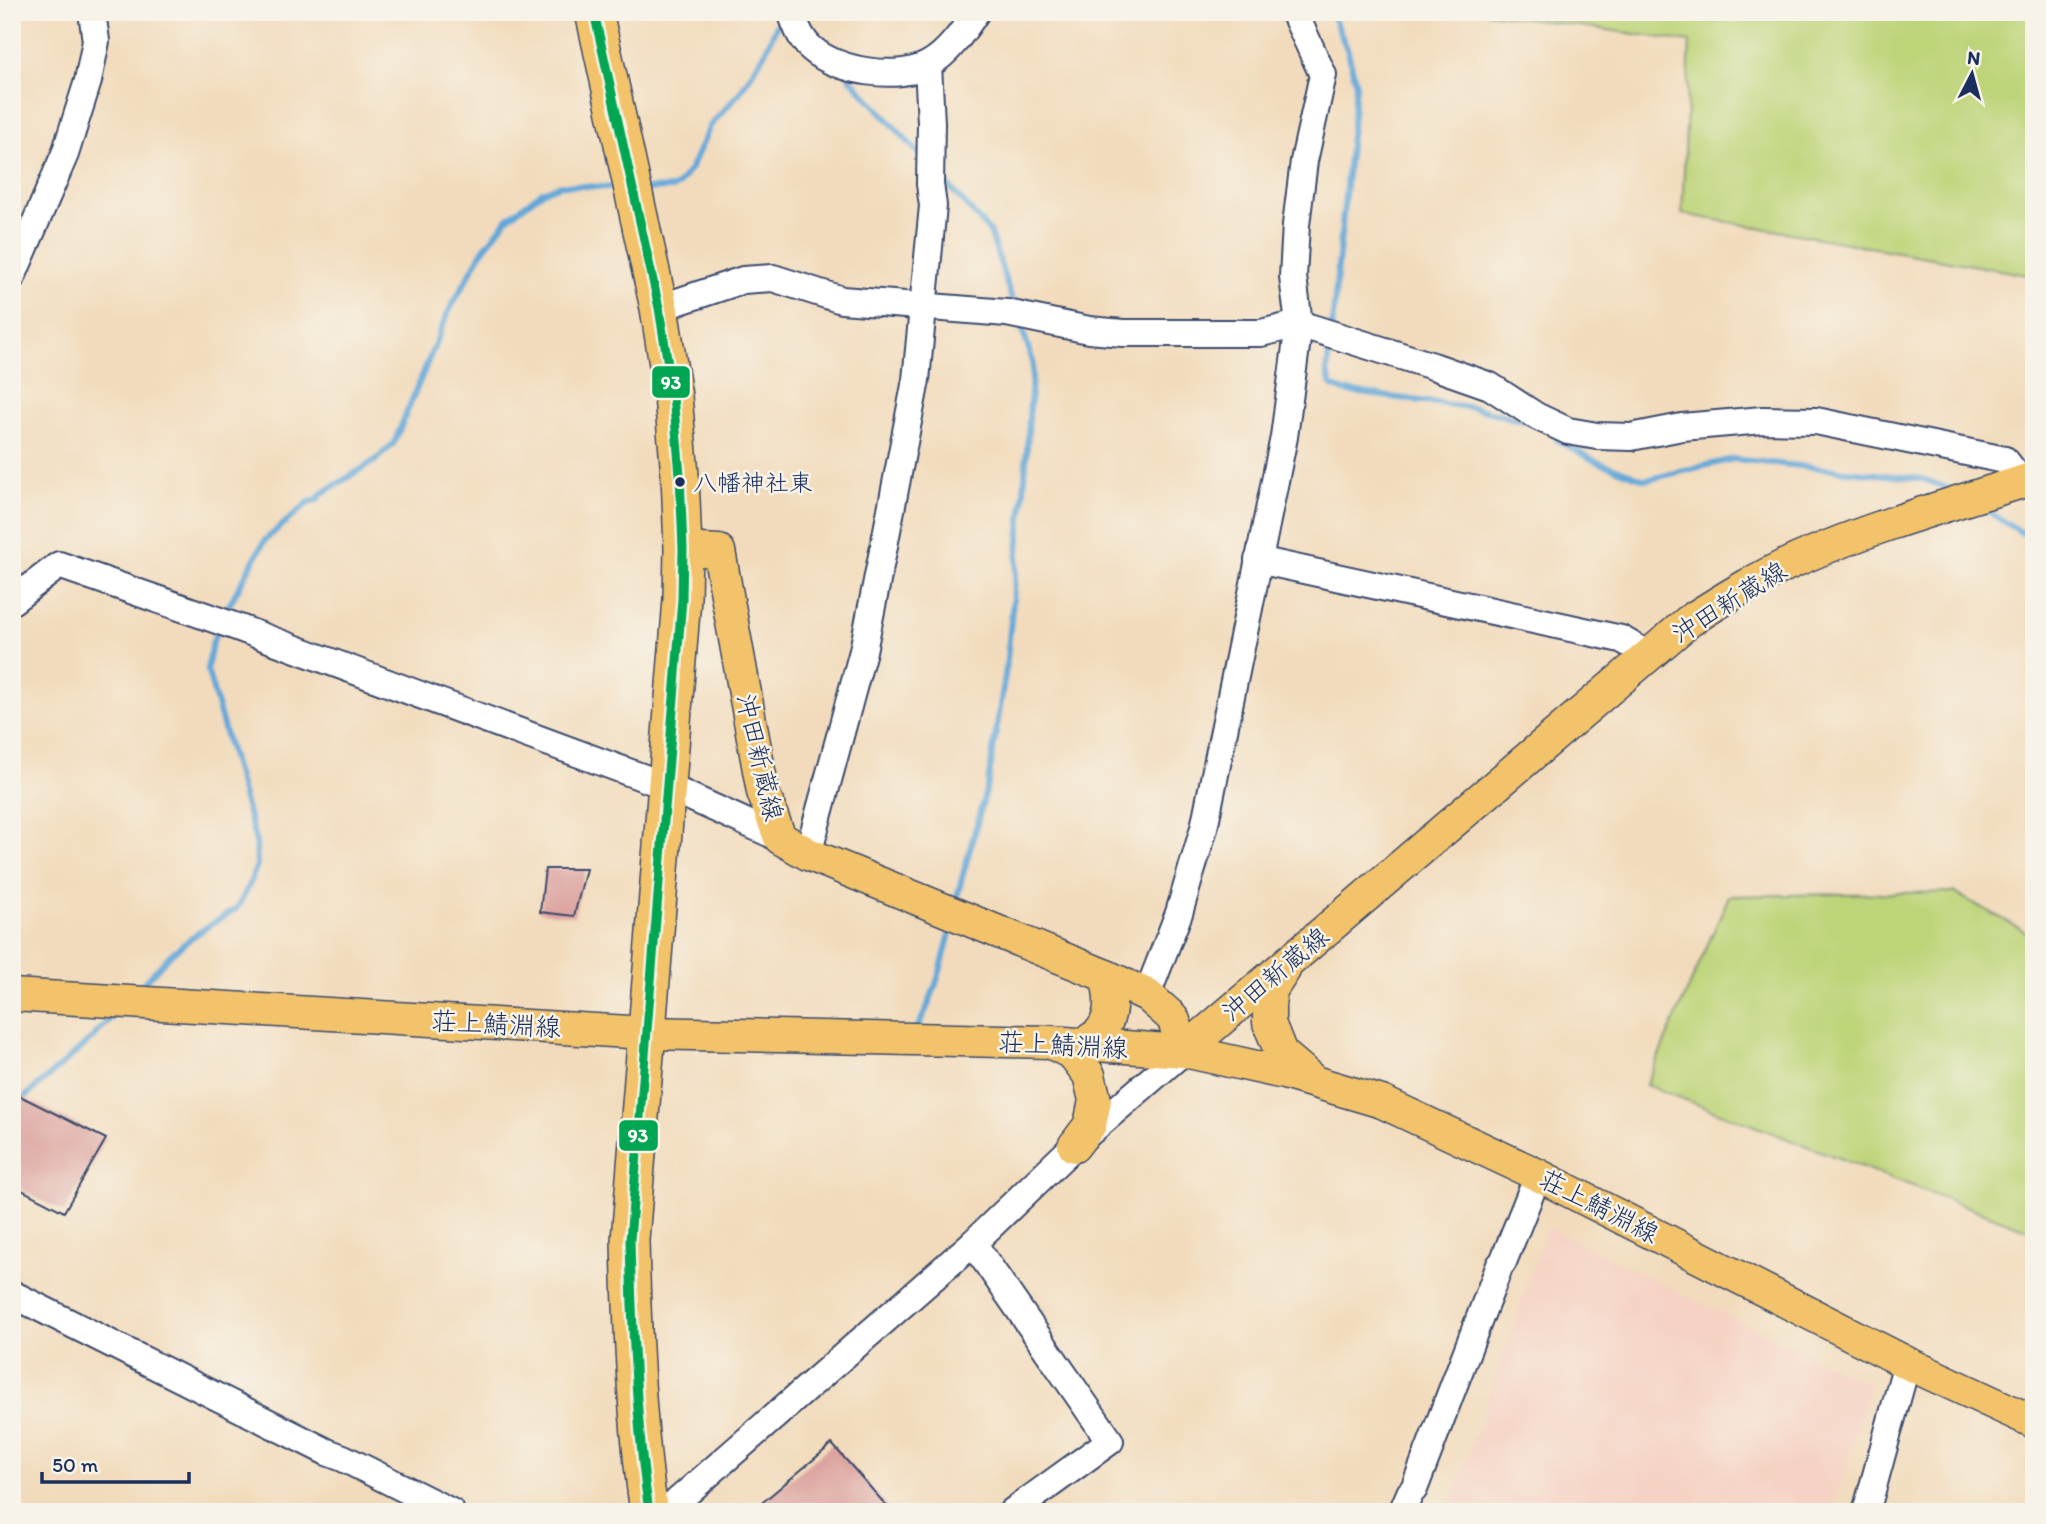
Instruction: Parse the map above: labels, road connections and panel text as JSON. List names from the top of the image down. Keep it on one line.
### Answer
{"streets":{"main road":["沖田新蔵線","荘上鯖淵線"]},"crossings":[["沖田新蔵線","荘上鯖淵線"]],"places":["八幡神社東"],"lines":["transit line 93"],"scale_bar":"50 m","north":"top"}
